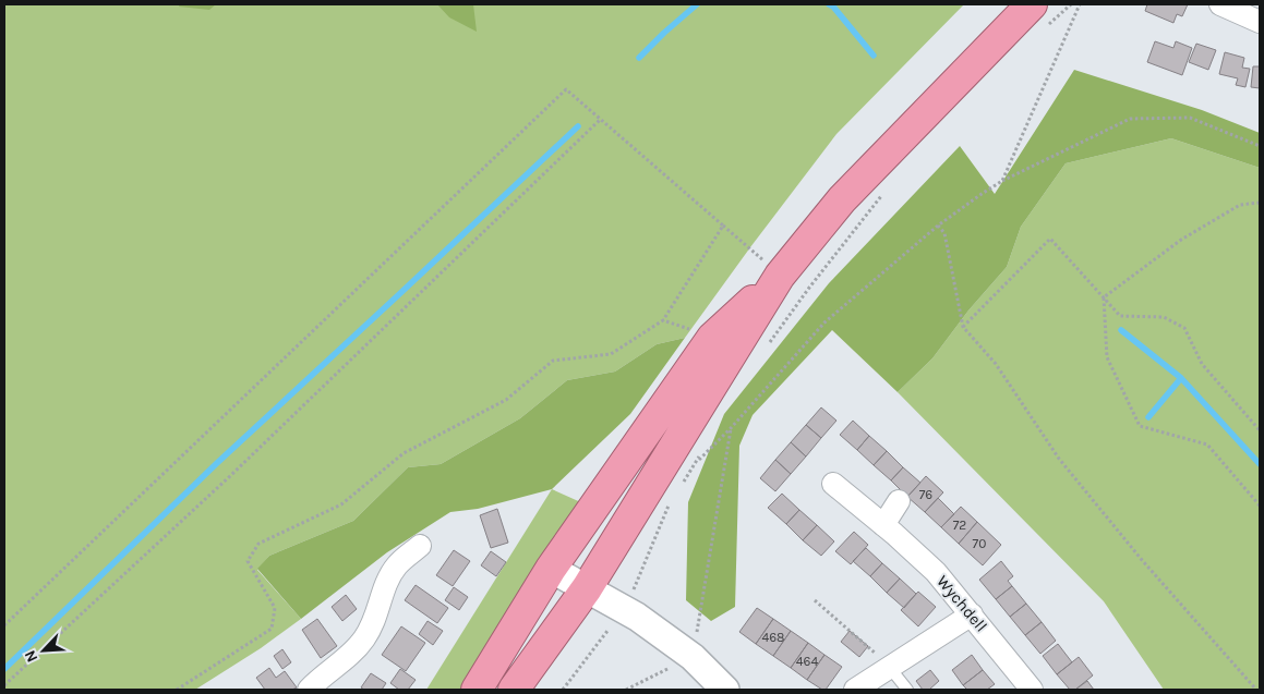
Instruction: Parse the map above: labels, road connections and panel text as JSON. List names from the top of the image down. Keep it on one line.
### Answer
{"streets":{"street":["Wychdell"]},"house_numbers":["76","72","70","468","464"],"north":"bottom left"}
